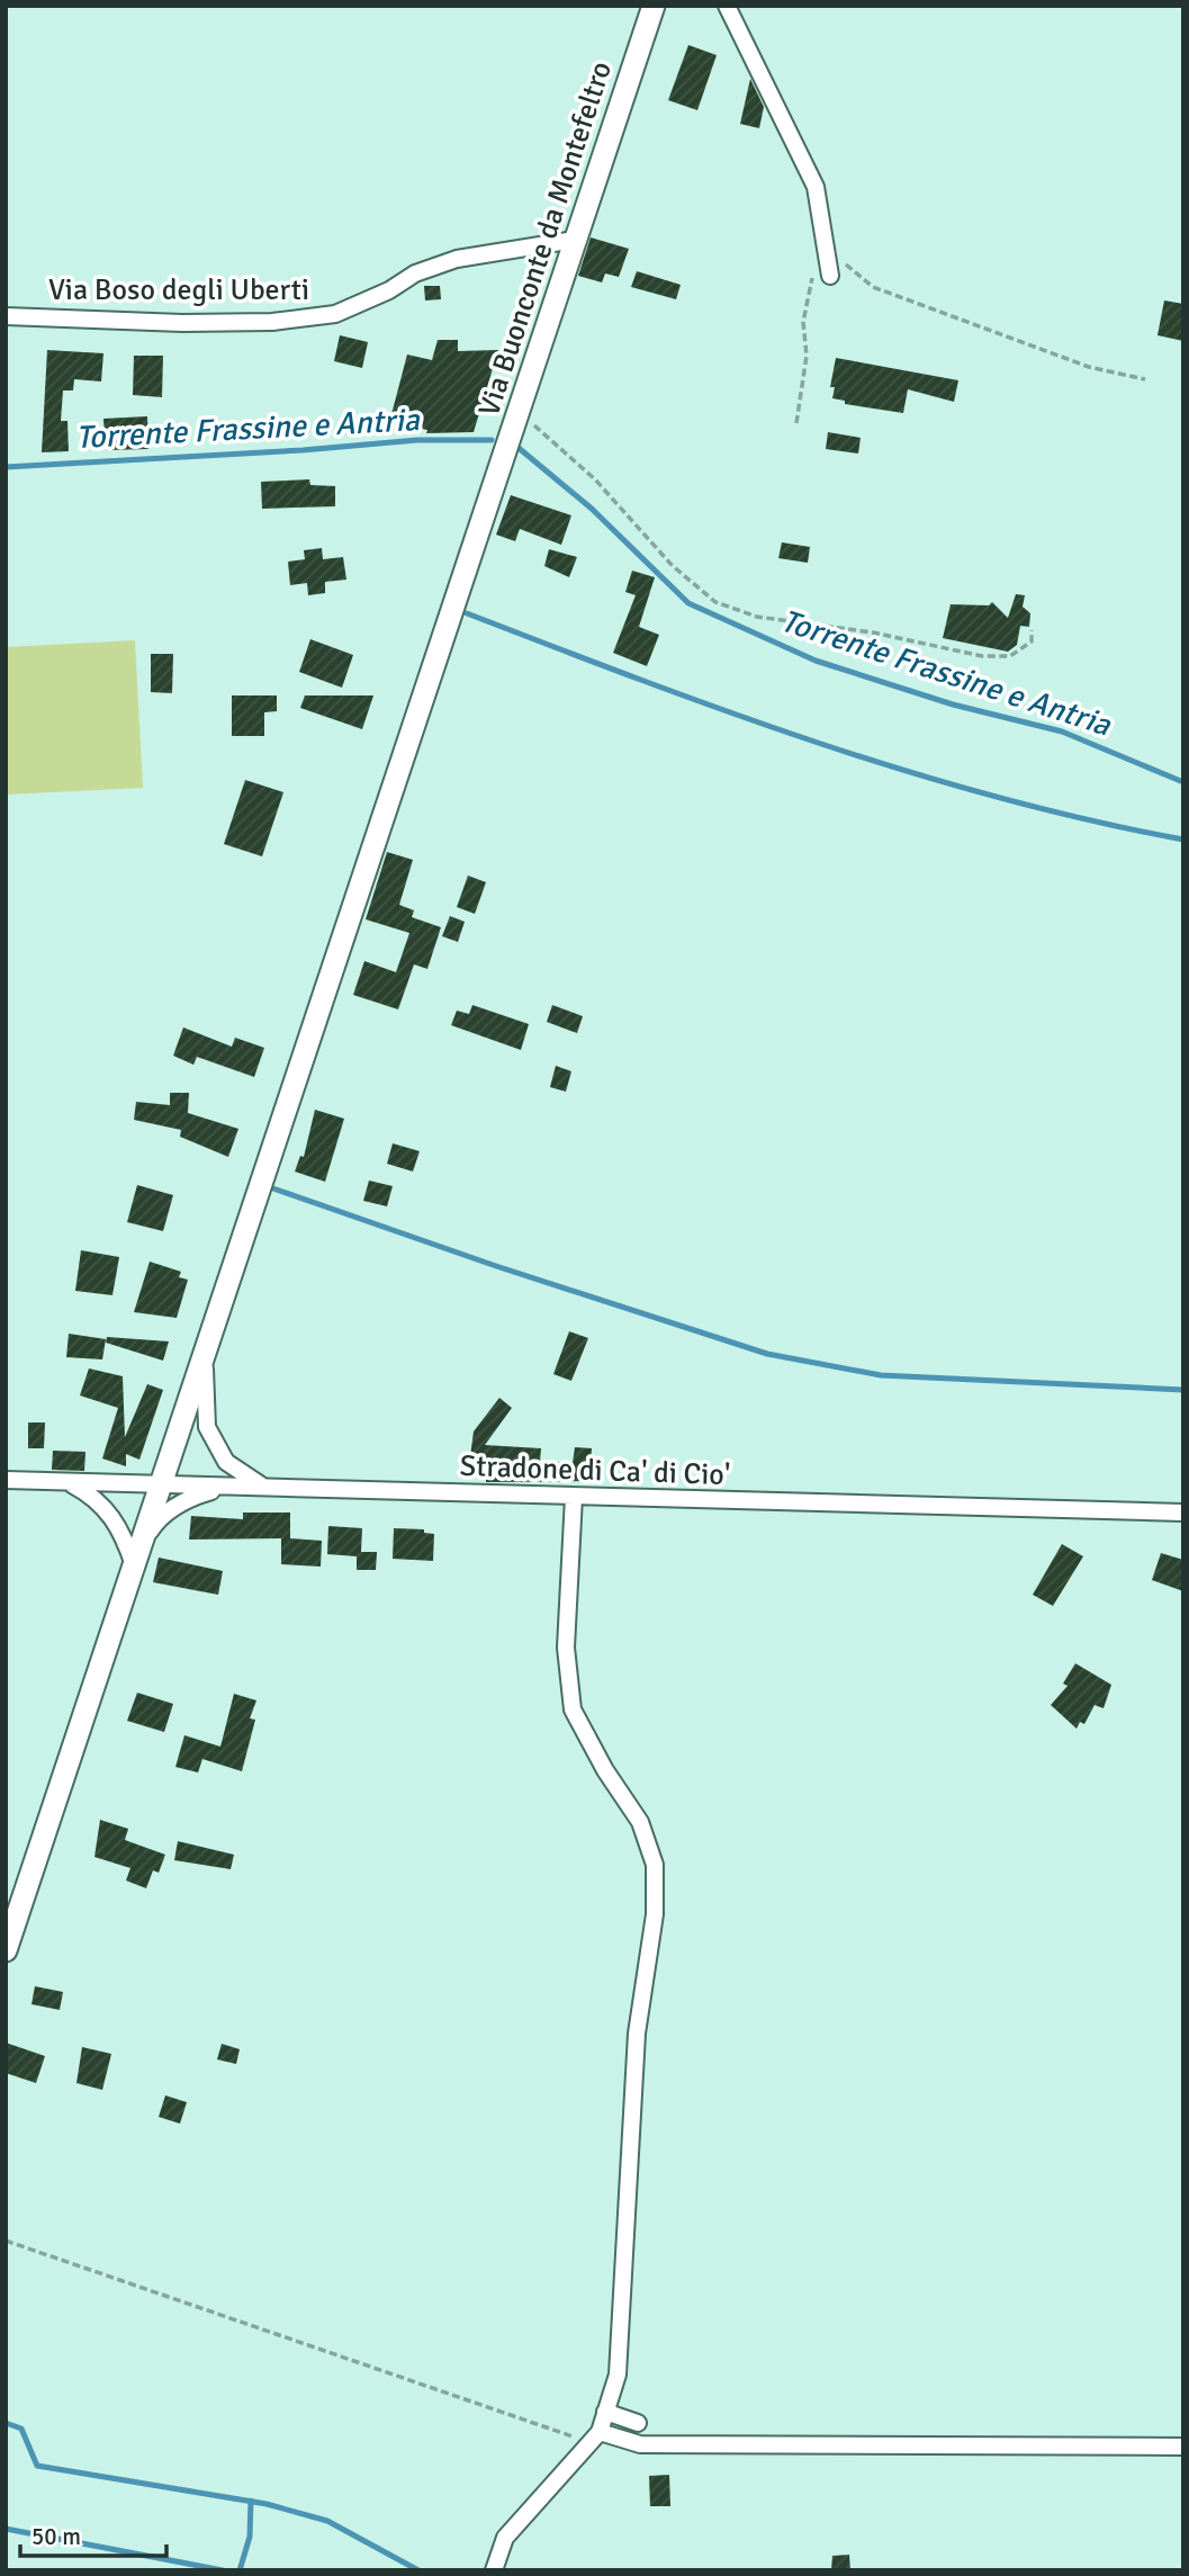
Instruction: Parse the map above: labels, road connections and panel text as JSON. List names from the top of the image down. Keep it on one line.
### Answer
{"streets":{"street":["Via Buonconte da Montefeltro","Via Boso degli Uberti","Stradone di Ca' di Cio'"]},"crossings":[["Via Buonconte da Montefeltro","Via Boso degli Uberti"],["Via Buonconte da Montefeltro","Stradone di Ca' di Cio'"]],"water":["Torrente Frassine e Antria"],"scale_bar":"50 m"}
